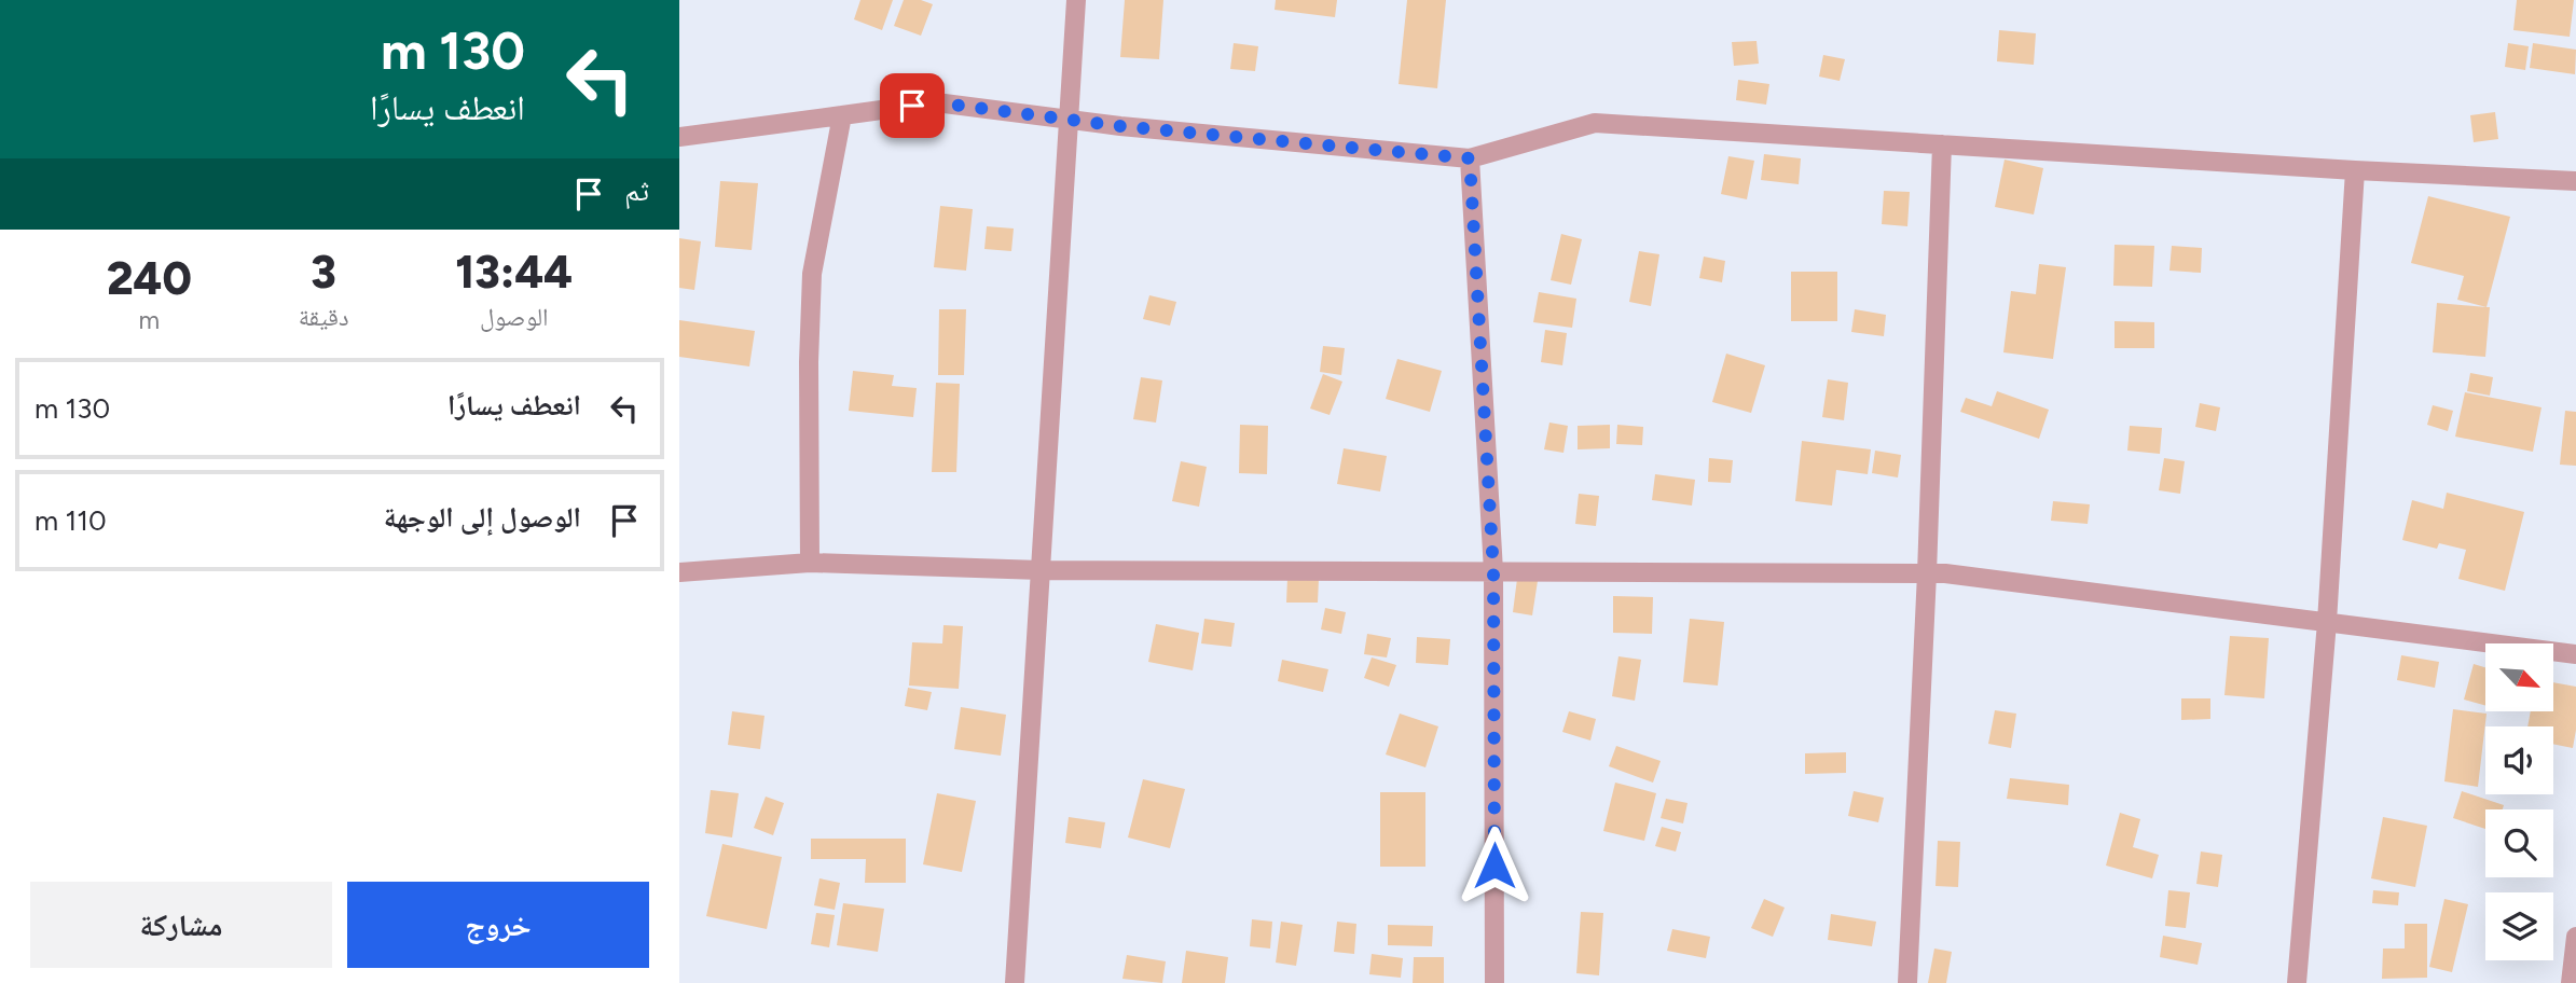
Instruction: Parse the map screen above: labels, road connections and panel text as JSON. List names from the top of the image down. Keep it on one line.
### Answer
{"north":"bottom right","page":{"turn":["130 m","انعطف يسارًا"],"then":"ثم","eta":["13:44","الوصول","3","دقيقة","240","m"],"list":[{"name":"انعطف يسارًا","value":"130 m"},{"name":"الوصول إلى الوجهة","value":"110 m"}],"buttons":["خروج","مشاركة"]}}
